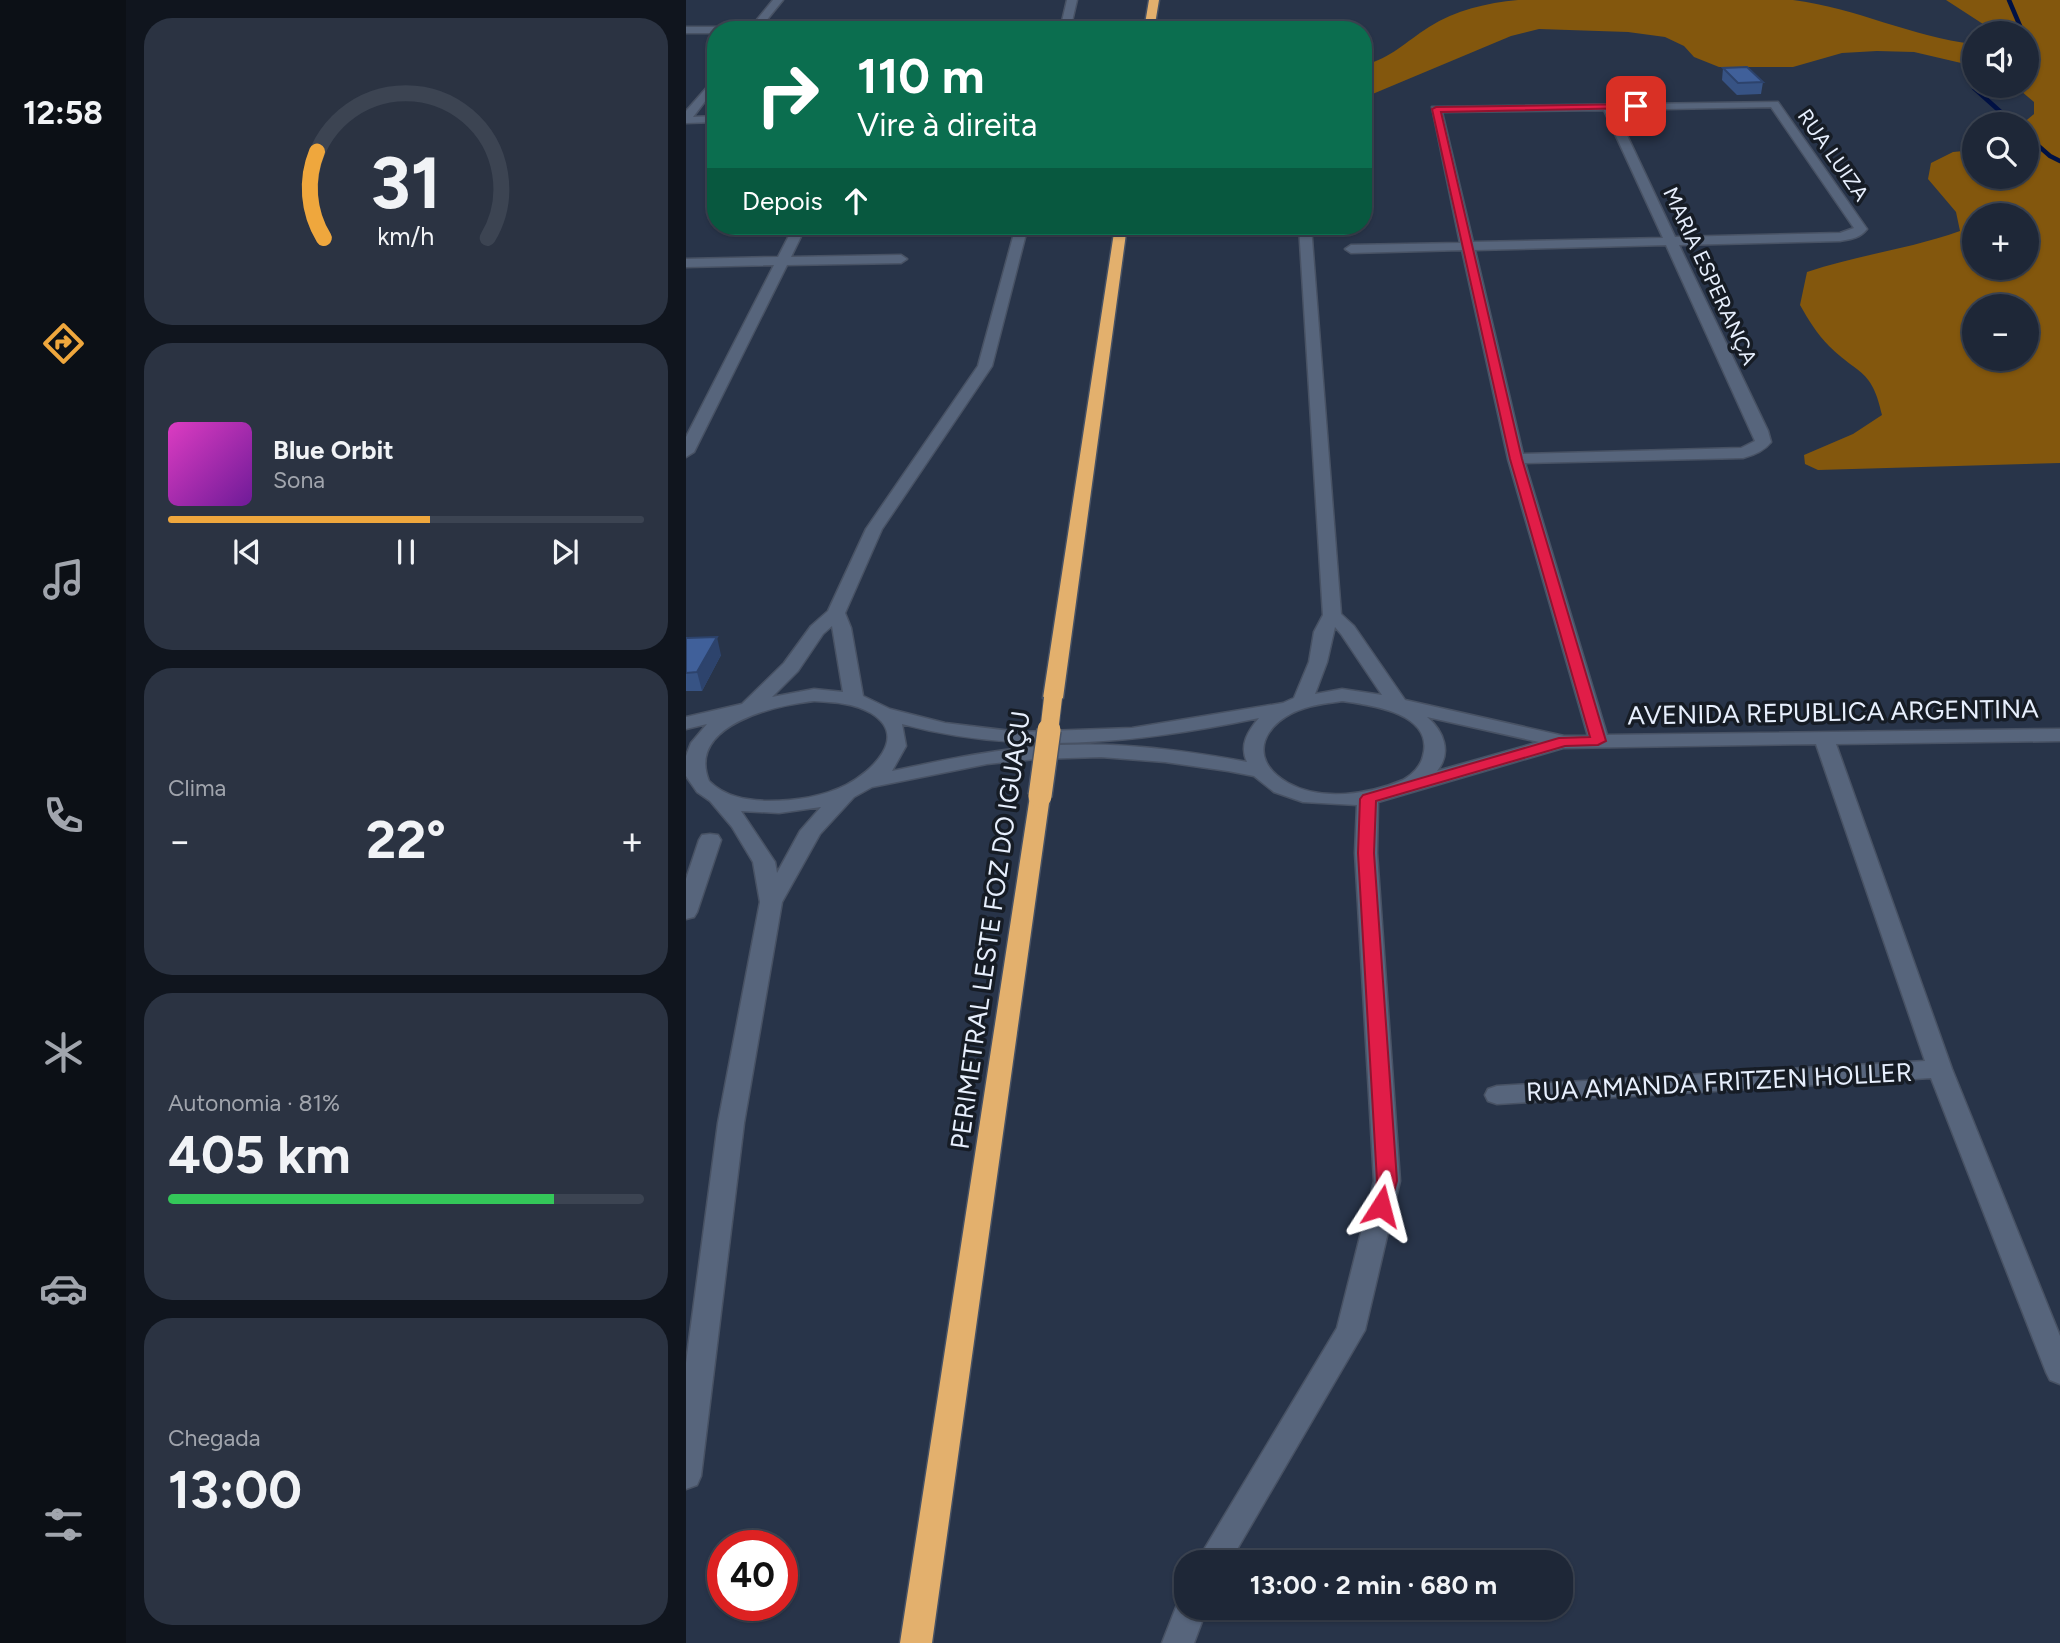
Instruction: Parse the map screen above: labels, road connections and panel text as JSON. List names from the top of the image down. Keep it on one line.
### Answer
{"streets":{"highway":["PERIMETRAL LESTE FOZ DO IGUAÇU"],"street":["RUA LUIZA","MARIA ESPERANÇA","AVENIDA REPUBLICA ARGENTINA","RUA AMANDA FRITZEN HOLLER"]},"crossings":[["RUA LUIZA","MARIA ESPERANÇA"]],"page":{"tabs":"12:58","map_buttons":["+","−"],"turn":["110 m","Vire à direita"],"then":"Depois","song":["Blue Orbit","Sona"],"tile":["Clima",["Autonomia · 81%","405 km"],["Chegada","13:00"]],"heat":["−","22°","+"],"limit":"40","trip":"13:00 · 2 min · 680 m","gauge":["31","km/h"]}}
